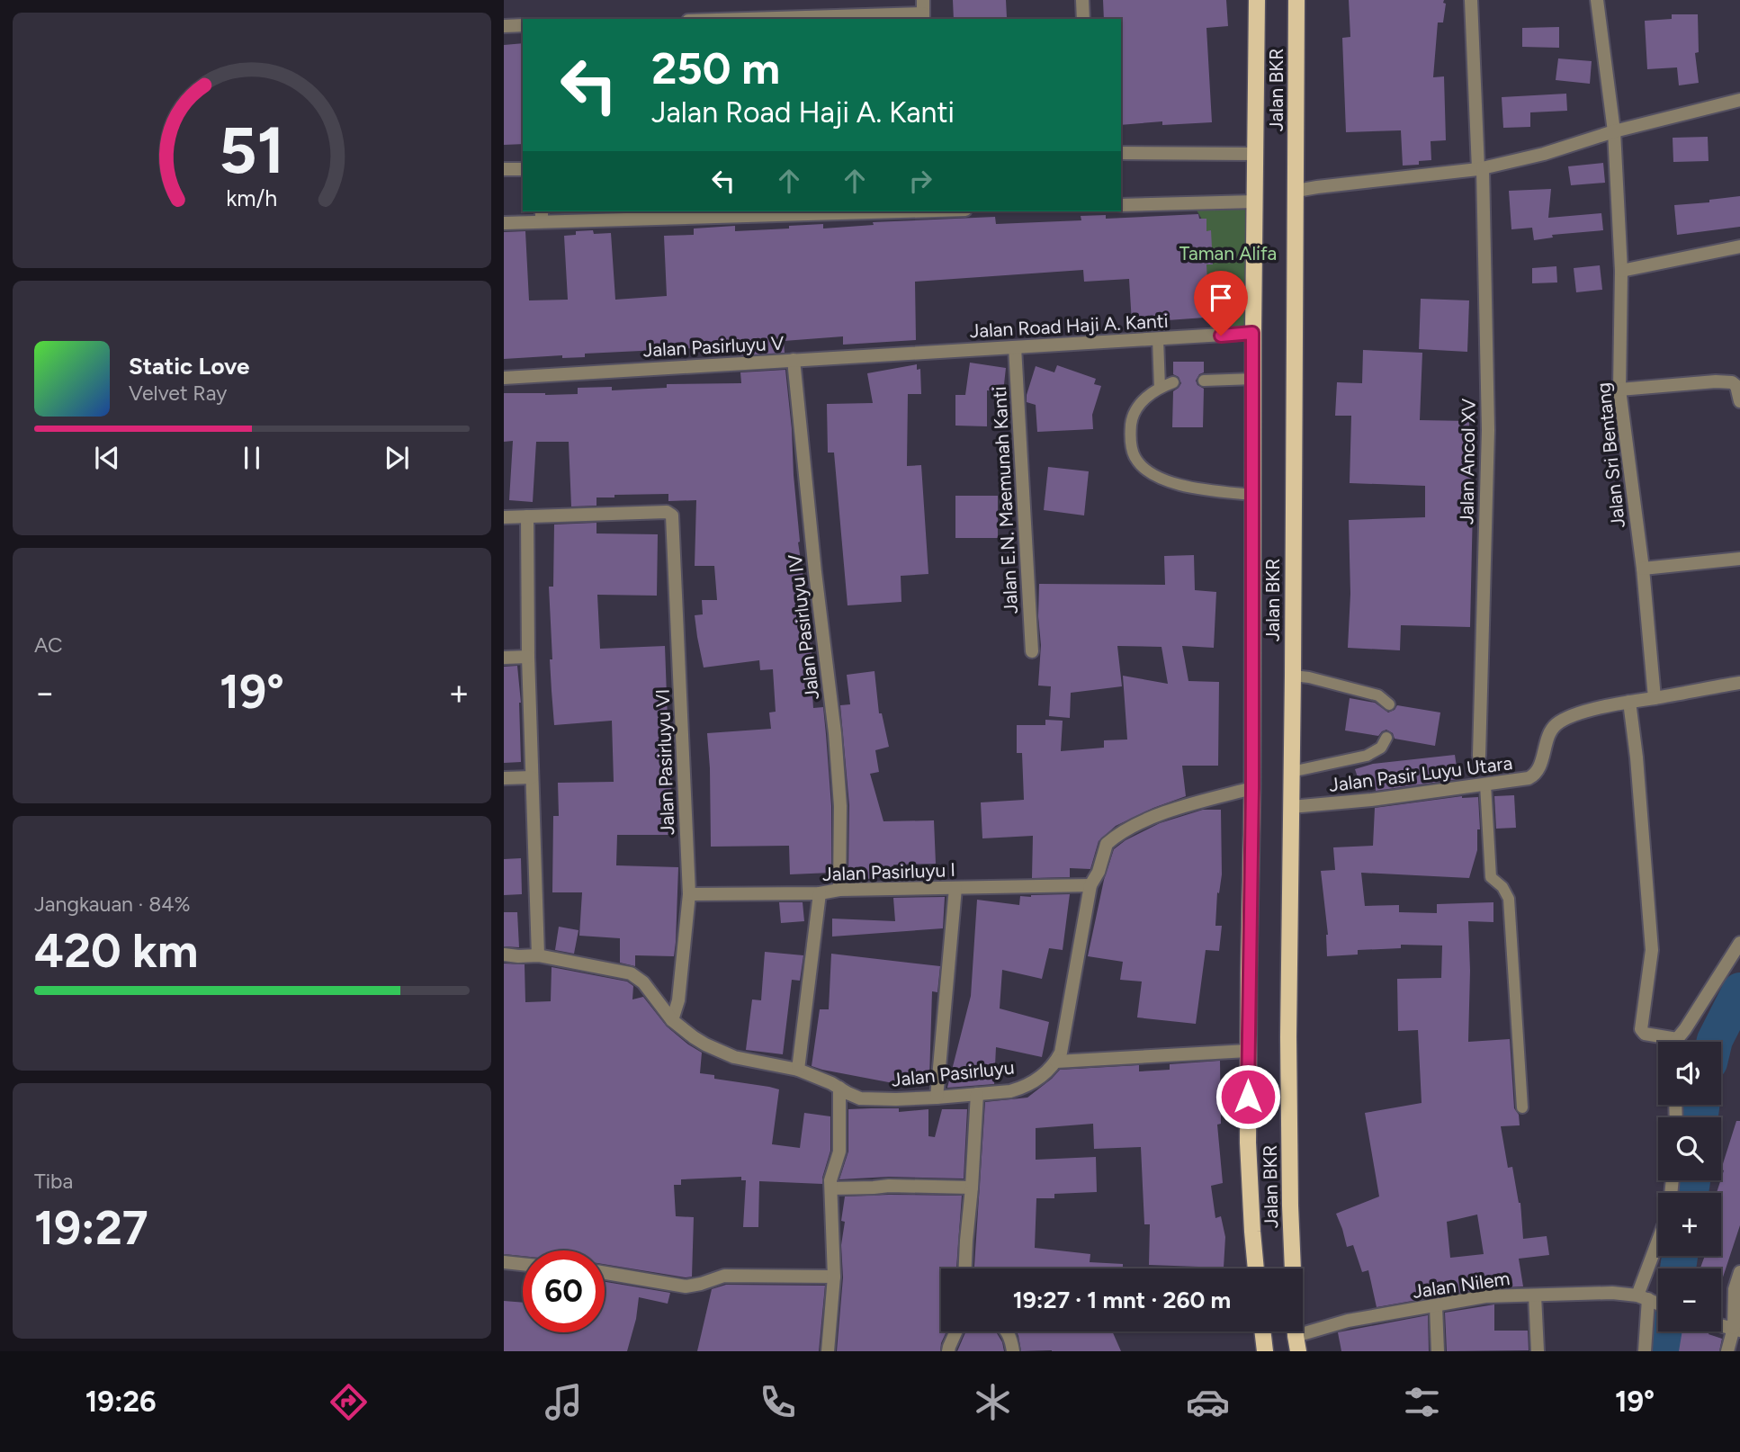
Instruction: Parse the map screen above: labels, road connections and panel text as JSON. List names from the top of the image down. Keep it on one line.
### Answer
{"streets":{"main road":["Jalan BKR"],"street":["Jalan Road Haji A. Kanti","Jalan Pasirluyu V","Jalan Sri Bentang","Jalan Ancol XV","Jalan E.N. Maemunah Kanti","Jalan Pasirluyu IV","Jalan Pasirluyu VI","Jalan Pasir Luyu Utara","Jalan Pasirluyu I","Jalan Pasirluyu","Jalan Nilem"]},"crossings":[["Jalan BKR","Jalan Road Haji A. Kanti"],["Jalan BKR","Jalan Pasir Luyu Utara"],["Jalan BKR","Jalan Nilem"],["Jalan Road Haji A. Kanti","Jalan Pasirluyu V"],["Jalan Road Haji A. Kanti","Jalan E.N. Maemunah Kanti"],["Jalan Pasirluyu V","Jalan Pasirluyu IV"],["Jalan Sri Bentang","Jalan Pasir Luyu Utara"],["Jalan Pasirluyu IV","Jalan Pasirluyu I"],["Jalan Pasirluyu VI","Jalan Pasirluyu I"],["Jalan Pasirluyu VI","Jalan Pasirluyu"]],"parks":["Taman Alifa"],"page":{"turn":["250 m","Jalan Road Haji A. Kanti"],"song":["Static Love","Velvet Ray"],"tile":["AC",["Jangkauan · 84%","420 km"],["Tiba","19:27"]],"heat":["−","19°","+"],"map_buttons":["+","−"],"limit":"60","trip":"19:27 · 1 mnt · 260 m","tabs":["19:26","19°"],"gauge":["51","km/h"]}}
